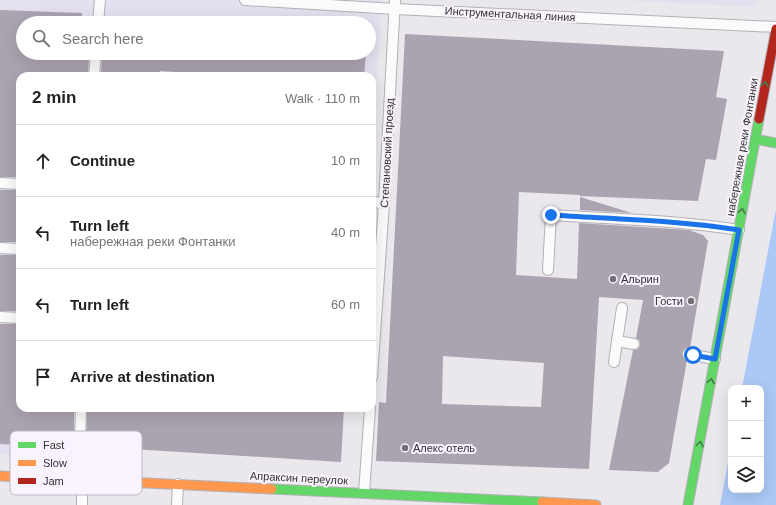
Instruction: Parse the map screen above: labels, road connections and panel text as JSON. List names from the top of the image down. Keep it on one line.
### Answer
{"streets":{"street":["набережная реки Фонтанки","Апраксин переулок"],"lane":["Инструментальная линия","Степановский проезд"]},"crossings":[["Инструментальная линия","набережная реки Фонтанки"],["Инструментальная линия","Степановский проезд"]],"one_way":["набережная реки Фонтанки"],"places":["Альрин","Гости","Алекс отель"],"legend":["Fast","Slow","Jam"],"page":{"search":"Search here","heading":["2 min","Walk · 110 m"],"list":[["Continue","10 m"],["Turn left","набережная реки Фонтанки","40 m"],["Turn left","60 m"],"Arrive at destination"],"map_buttons":["+","−"]}}
